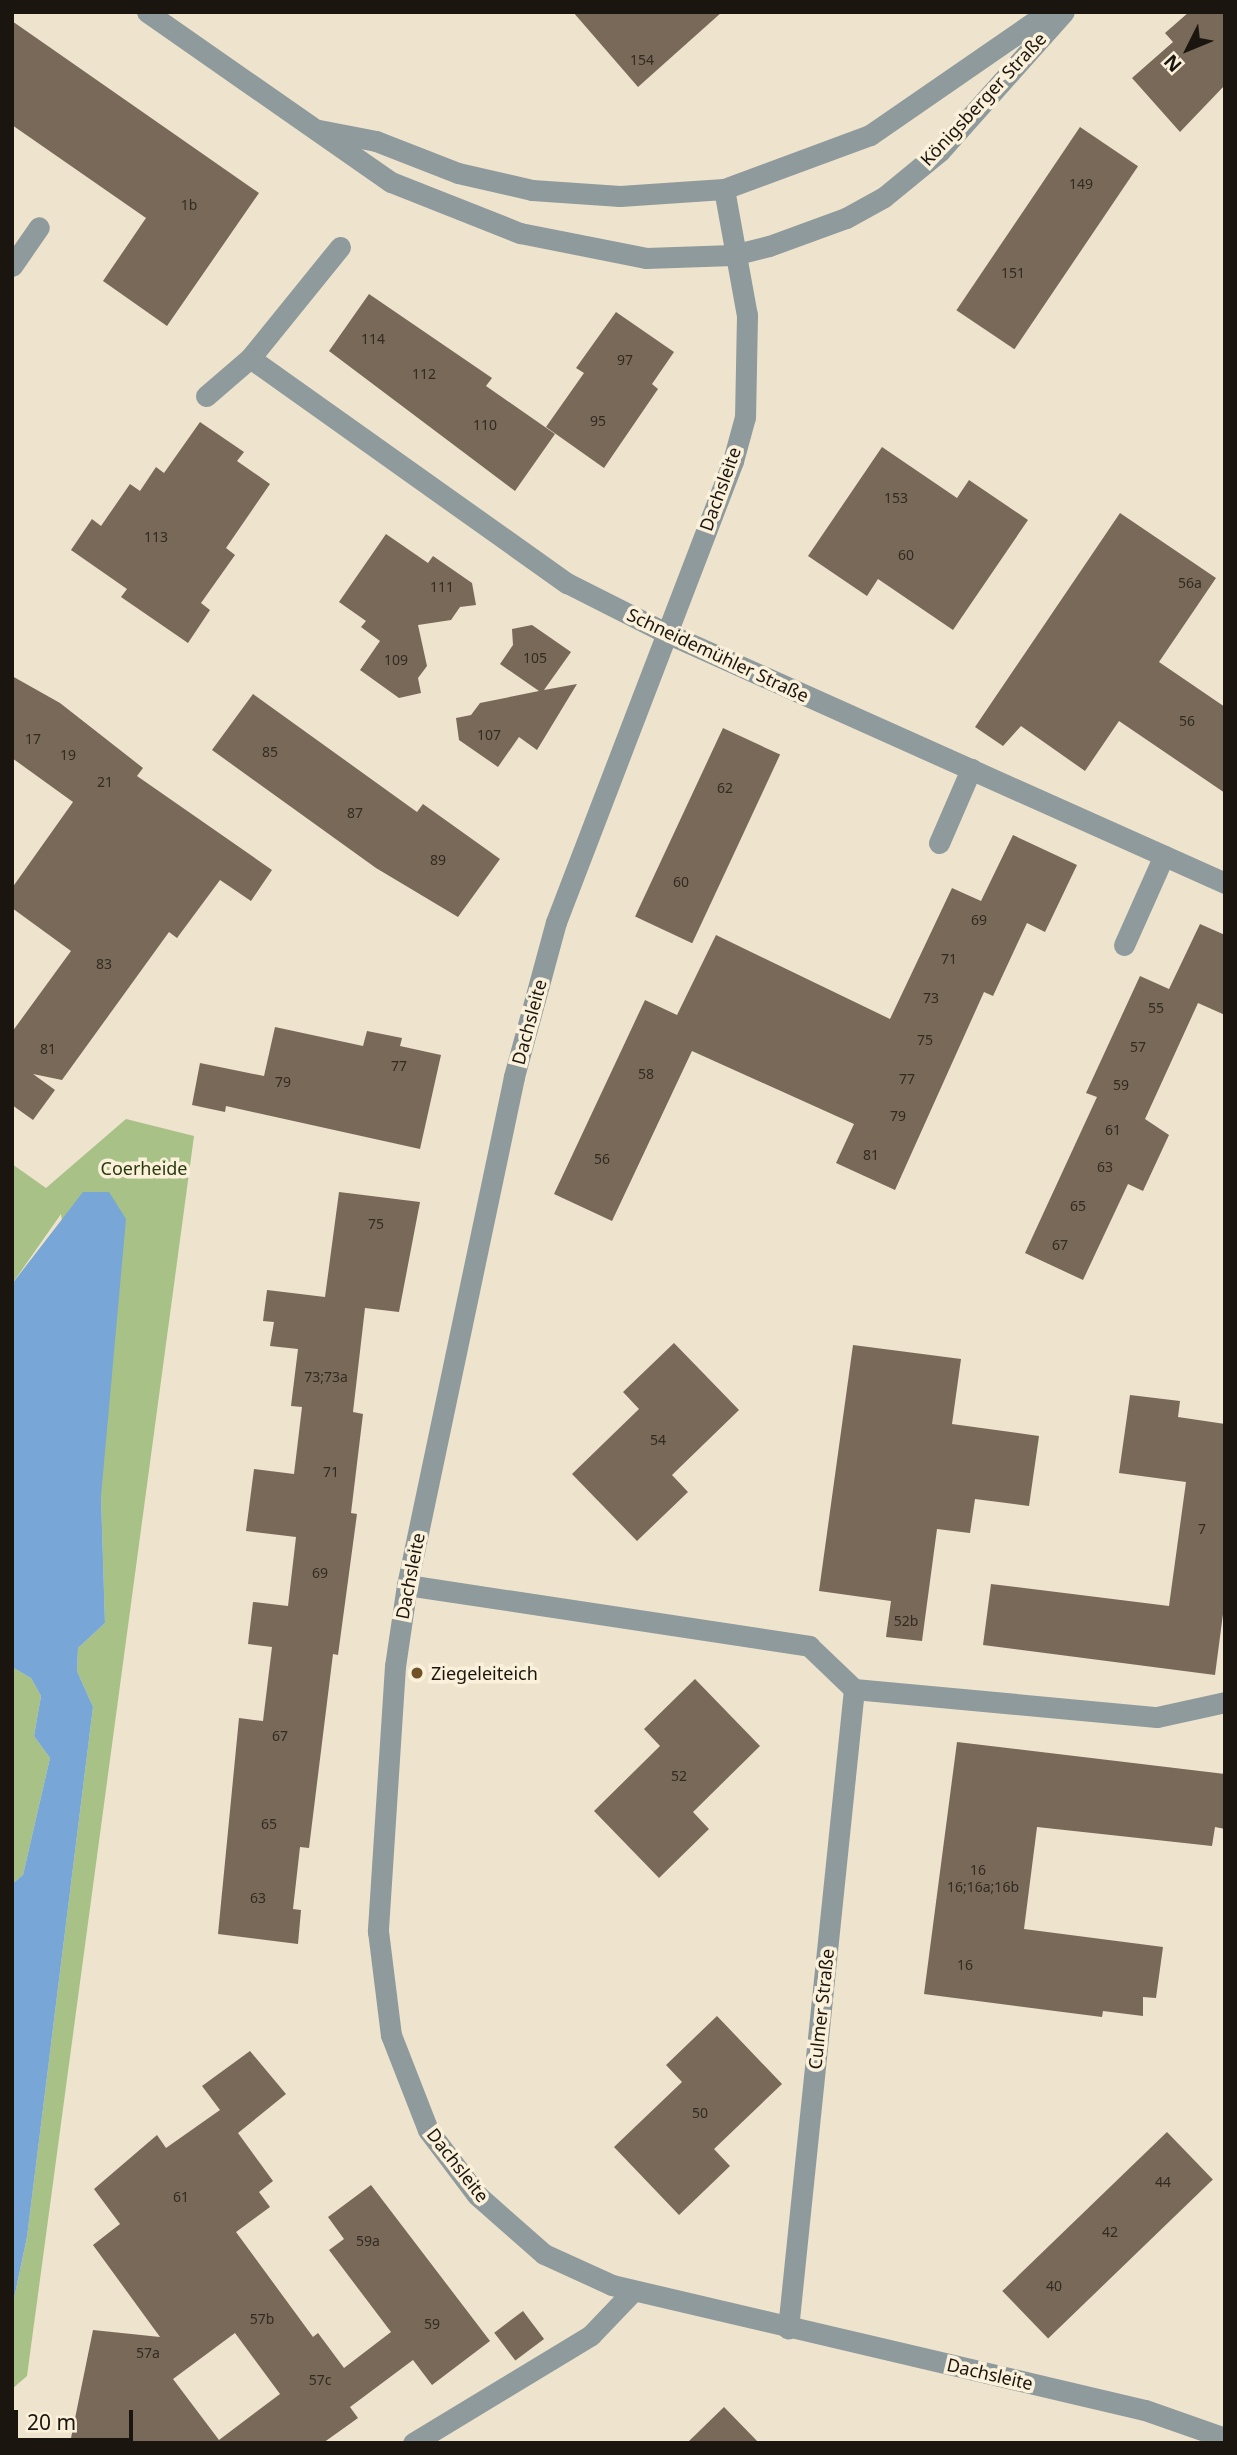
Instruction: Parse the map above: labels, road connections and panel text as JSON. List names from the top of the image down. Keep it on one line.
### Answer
{"streets":{"street":["Königsberger Straße","Dachsleite","Schneidemühler Straße","Culmer Straße"]},"crossings":[["Königsberger Straße","Dachsleite"],["Dachsleite","Schneidemühler Straße"],["Dachsleite","Culmer Straße"]],"parks":["Coerheide"],"places":["Ziegeleiteich"],"house_numbers":["154","149","1b","151","114","97","112","95","110","153","113","60","56a","111","105","109","56","107","17","85","19","21","62","87","89","60","69","71","83","73","55","75","57","81","77","58","77","79","59","79","61","81","56","63","65","75","67","73;73a","54","71","7","69","52b","67","52","65","16","16;16a;16b","63","16","50","44","61","42","59a","40","57b","59","57a","57c"],"scale_bar":"20 m","north":"bottom left"}
